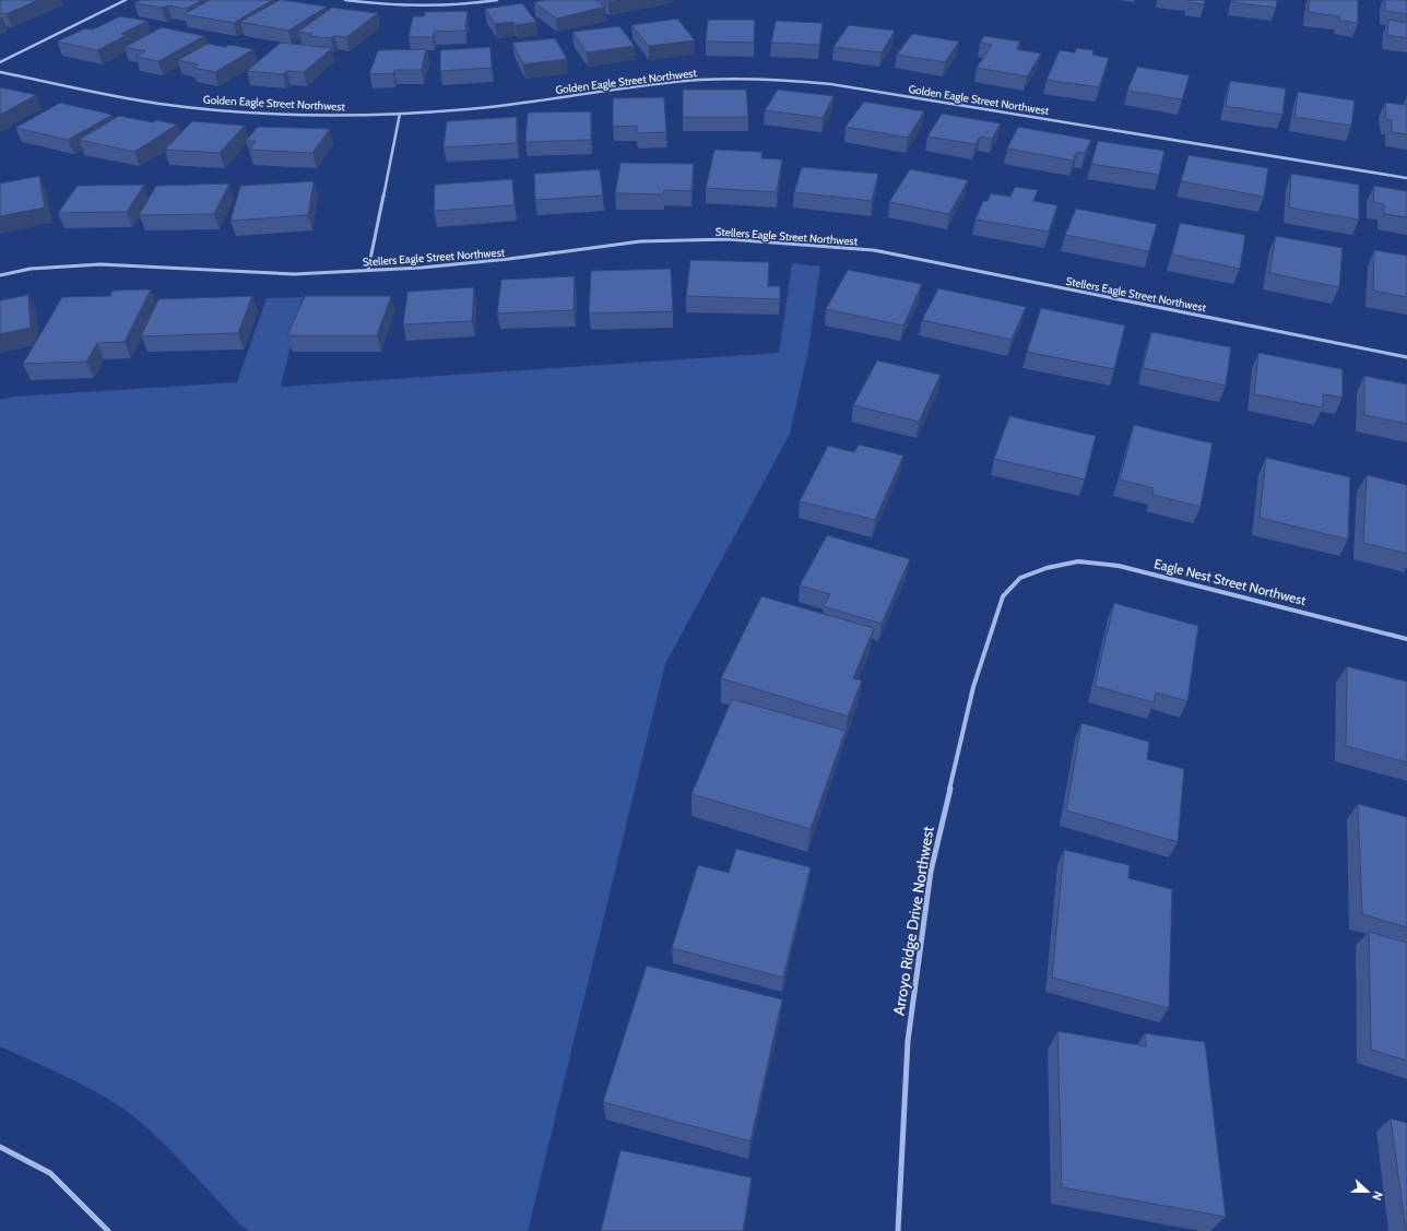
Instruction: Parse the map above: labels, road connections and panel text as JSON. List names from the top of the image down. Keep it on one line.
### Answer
{"streets":{"street":["Golden Eagle Street Northwest","Stellers Eagle Street Northwest","Eagle Nest Street Northwest","Arroyo Ridge Drive Northwest"]},"crossings":[["Eagle Nest Street Northwest","Arroyo Ridge Drive Northwest"]],"north":"right"}
